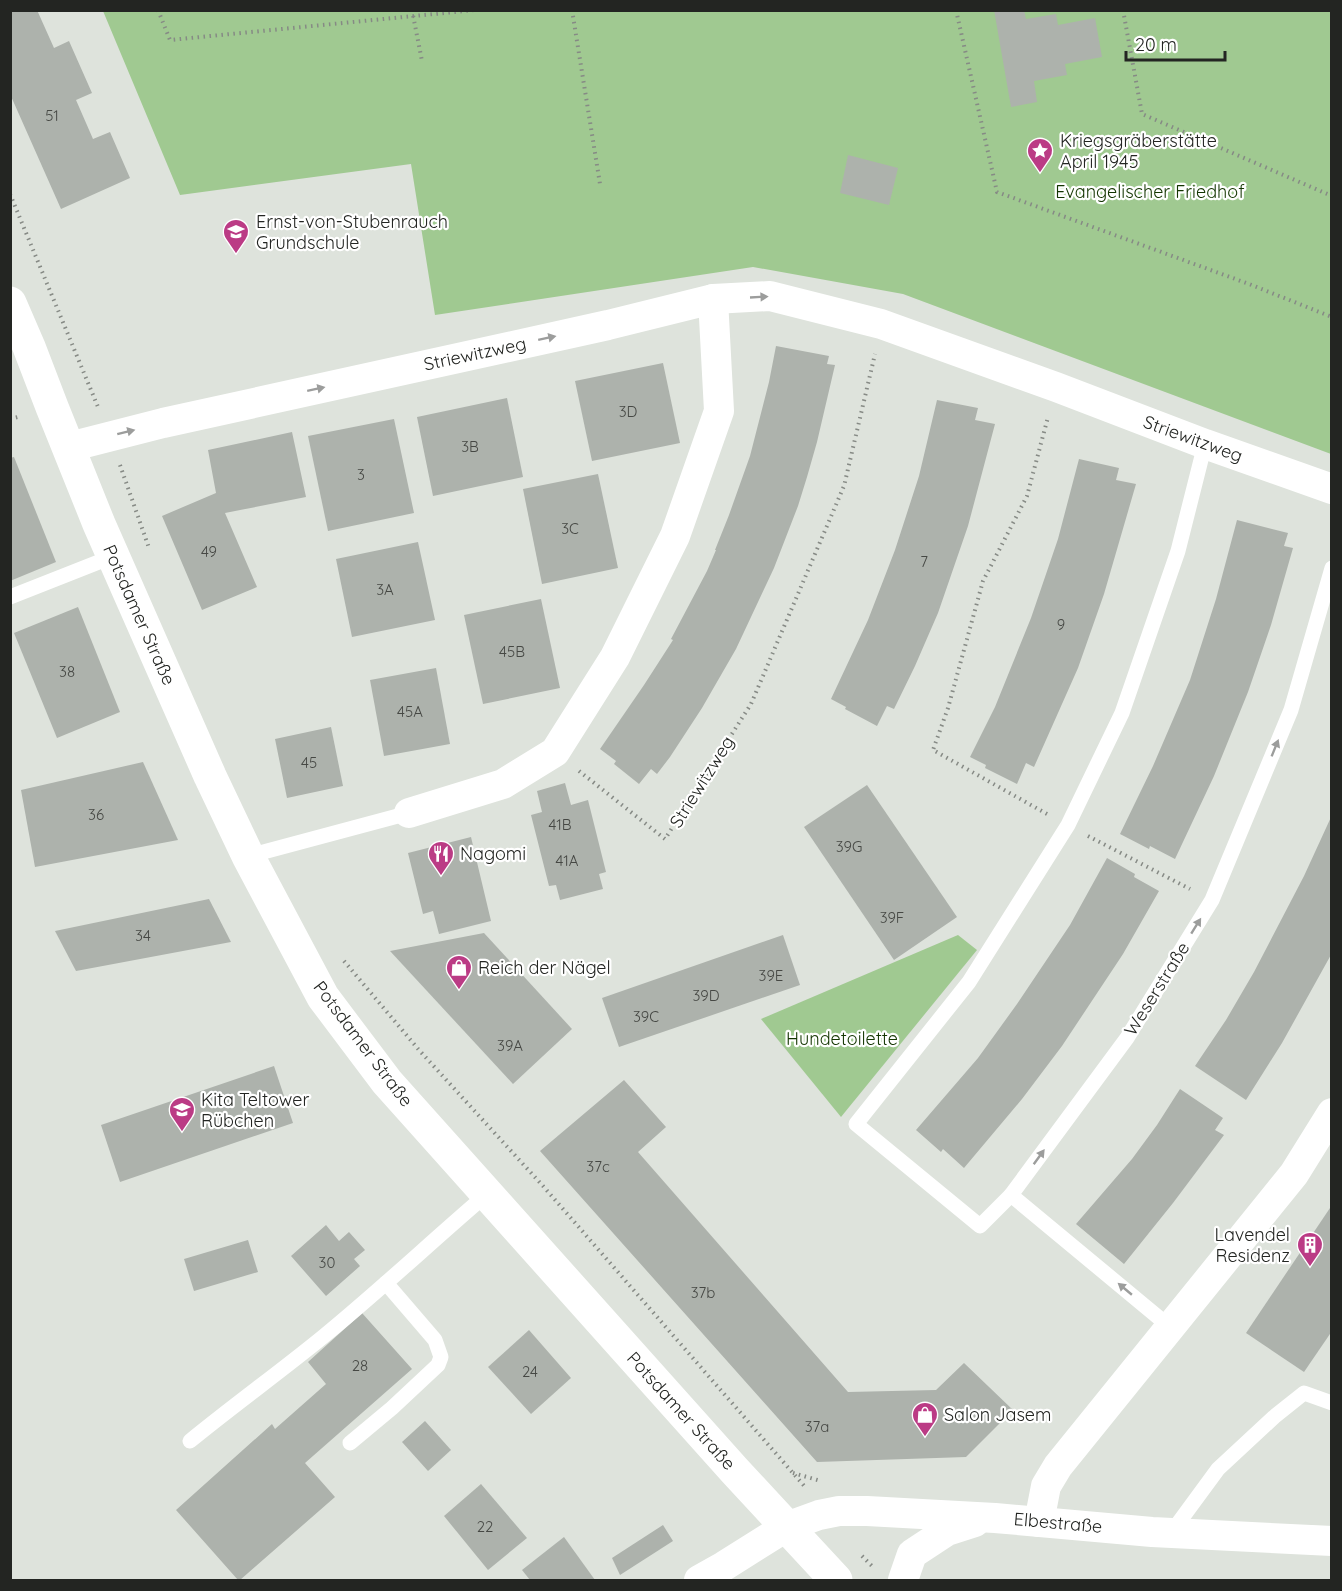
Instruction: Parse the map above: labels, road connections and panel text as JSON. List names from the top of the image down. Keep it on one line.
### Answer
{"streets":{"street":["Striewitzweg","Potsdamer Straße","Elbestraße"],"lane":["Weserstraße"]},"crossings":[["Striewitzweg","Potsdamer Straße"],["Striewitzweg","Weserstraße"],["Potsdamer Straße","Elbestraße"]],"one_way":["Striewitzweg","Weserstraße"],"parks":["Evangelischer Friedhof","Hundetoilette"],"places":{"place":["Kriegsgräberstätte April 1945"],"school or university":["Ernst-von-Stubenrauch Grundschule","Kita Teltower Rübchen"],"restaurant":["Nagomi"],"shop":["Reich der Nägel","Salon Jasem"],"building":["Lavendel Residenz"]},"house_numbers":["51","3D","3B","3","3C","49","7","3A","9","45B","38","45A","45","36","41B","39G","41A","39F","34","39E","39D","39C","39A","37c","30","37b","28","24","37a","22"],"scale_bar":"20 m"}
